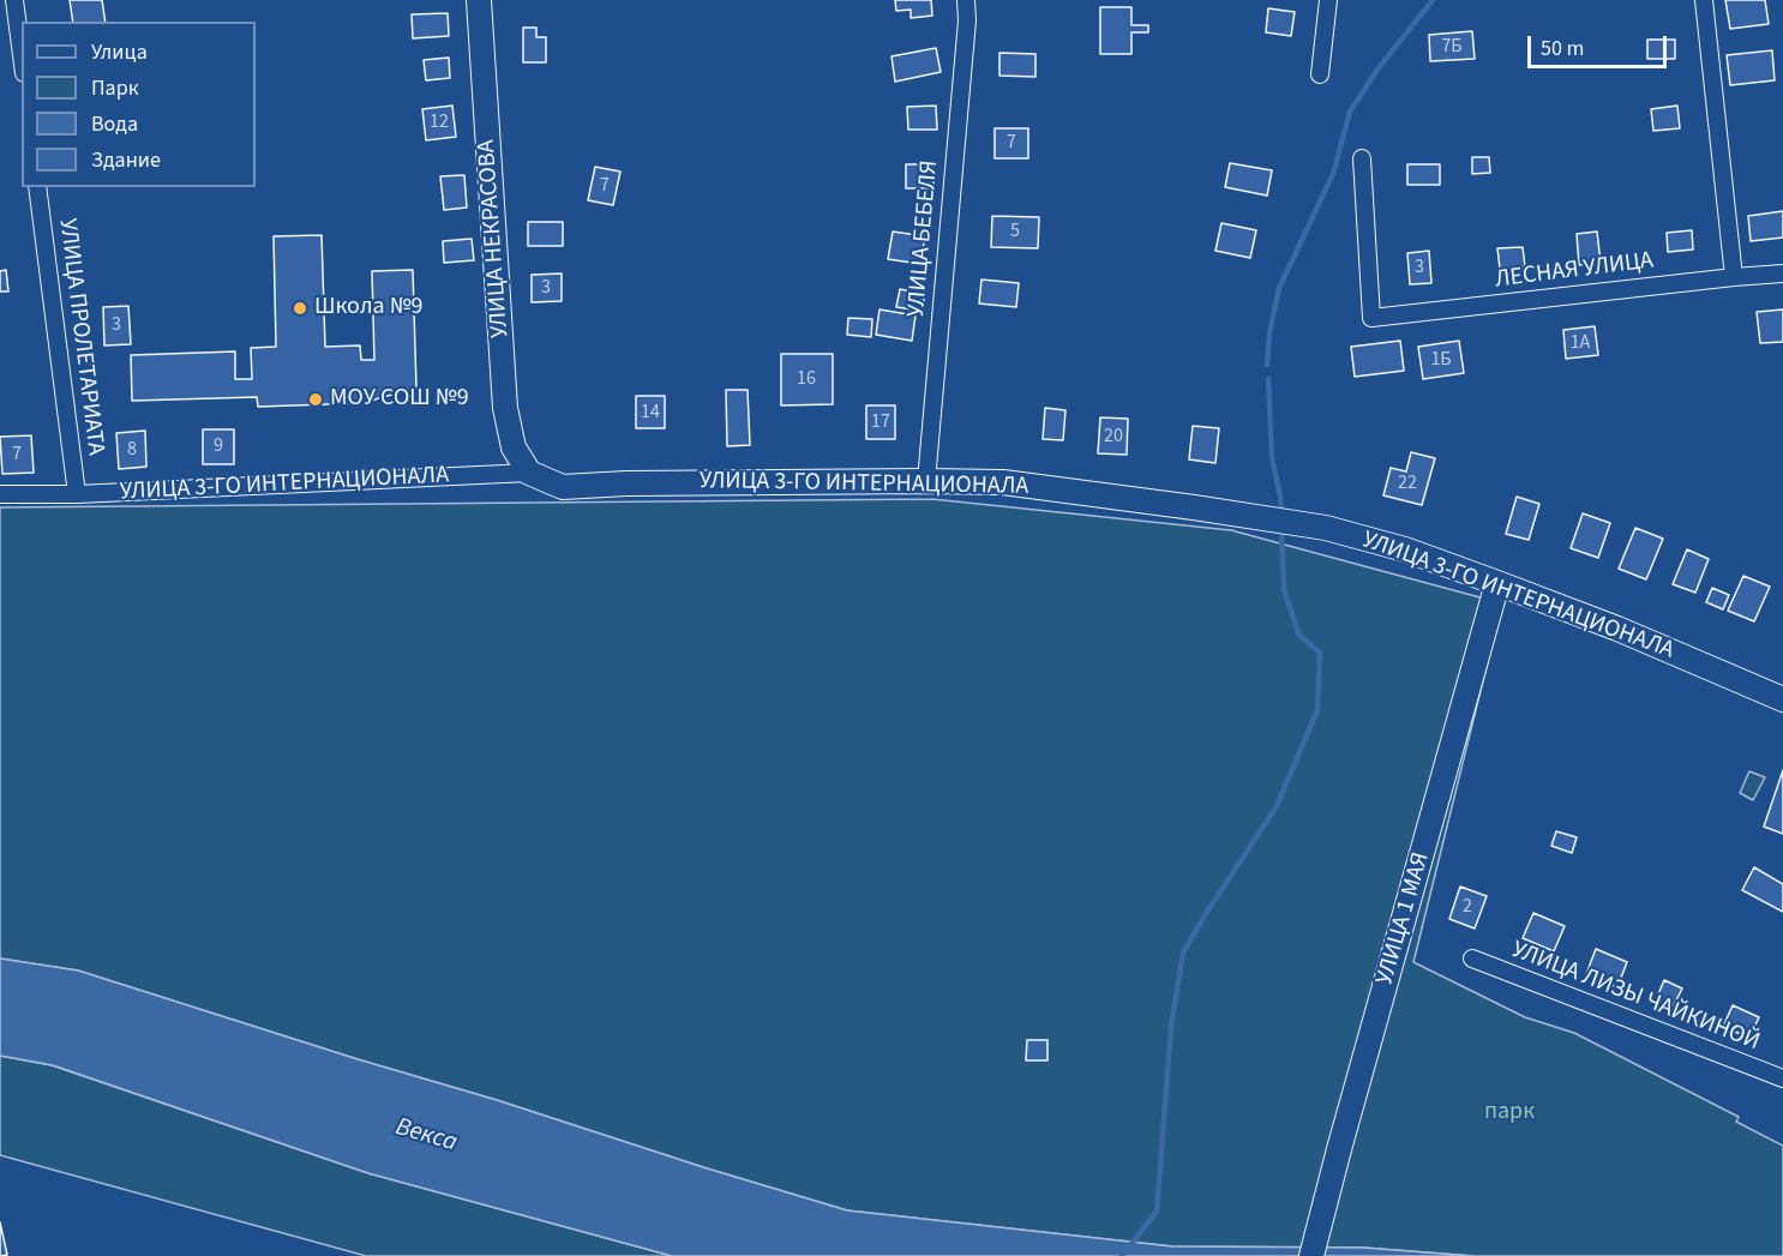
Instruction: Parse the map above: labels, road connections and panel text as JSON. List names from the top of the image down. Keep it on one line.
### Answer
{"streets":{"street":["УЛИЦА НЕКРАСОВА","УЛИЦА БЕБЕЛЯ","ЛЕСНАЯ УЛИЦА","УЛИЦА ПРОЛЕТАРИАТА","УЛИЦА 3-ГО ИНТЕРНАЦИОНАЛА","УЛИЦА 1 МАЯ","УЛИЦА ЛИЗЫ ЧАЙКИНОЙ"]},"crossings":[["УЛИЦА НЕКРАСОВА","УЛИЦА 3-ГО ИНТЕРНАЦИОНАЛА"],["УЛИЦА БЕБЕЛЯ","УЛИЦА 3-ГО ИНТЕРНАЦИОНАЛА"],["УЛИЦА ПРОЛЕТАРИАТА","УЛИЦА 3-ГО ИНТЕРНАЦИОНАЛА"],["УЛИЦА 3-ГО ИНТЕРНАЦИОНАЛА","УЛИЦА 1 МАЯ"]],"water":["Векса"],"parks":["парк"],"places":["Школа №9","МОУ СОШ №9"],"house_numbers":["7Б","12","7","7","5","3","3","3","1А","1Б","16","14","17","20","9","8","7","22","2"],"legend":["Улица","Парк","Вода","Здание"],"scale_bar":"50 m"}
